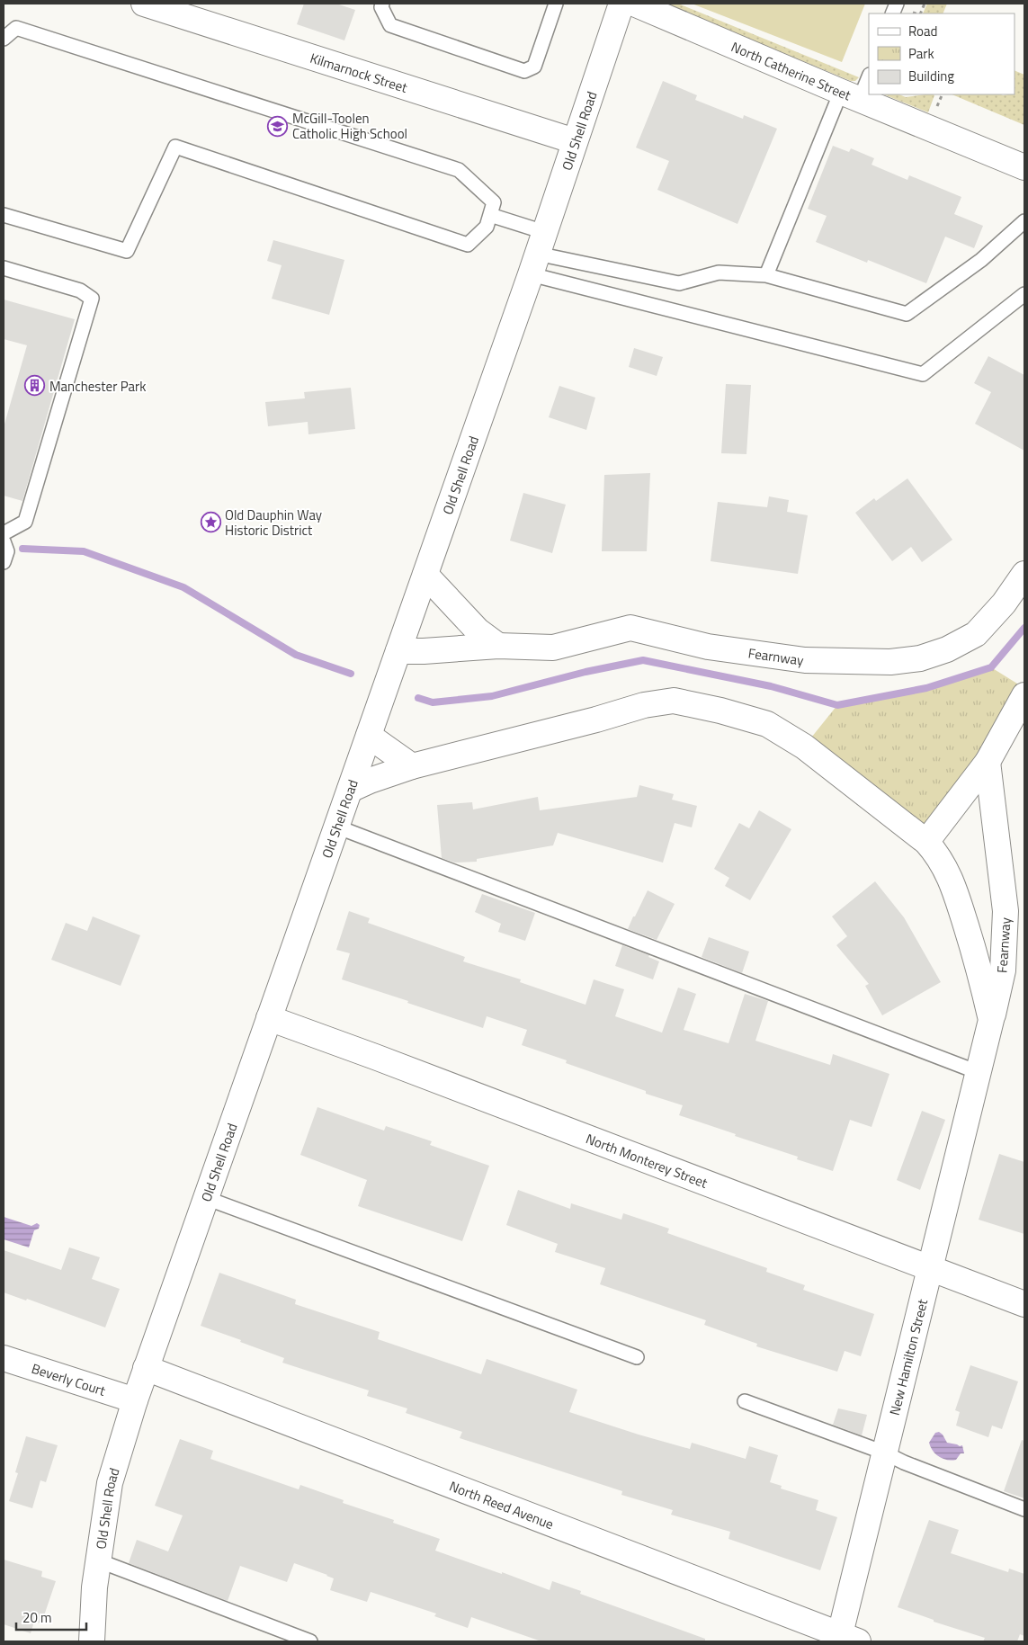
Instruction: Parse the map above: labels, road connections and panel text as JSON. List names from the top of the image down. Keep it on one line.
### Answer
{"streets":{"street":["North Catherine Street","Kilmarnock Street","Old Shell Road","Fearnway","North Monterey Street","New Hamilton Street","Beverly Court","North Reed Avenue"]},"crossings":[["Kilmarnock Street","Old Shell Road"],["Old Shell Road","Fearnway"],["Old Shell Road","North Monterey Street"],["Old Shell Road","Beverly Court"],["Old Shell Road","North Reed Avenue"],["Fearnway","New Hamilton Street"],["North Monterey Street","New Hamilton Street"],["New Hamilton Street","North Reed Avenue"]],"places":{"school or university":["McGill-Toolen Catholic High School"],"building":["Manchester Park"],"place":["Old Dauphin Way Historic District"]},"legend":["Road","Park","Building"],"scale_bar":"20 m"}
